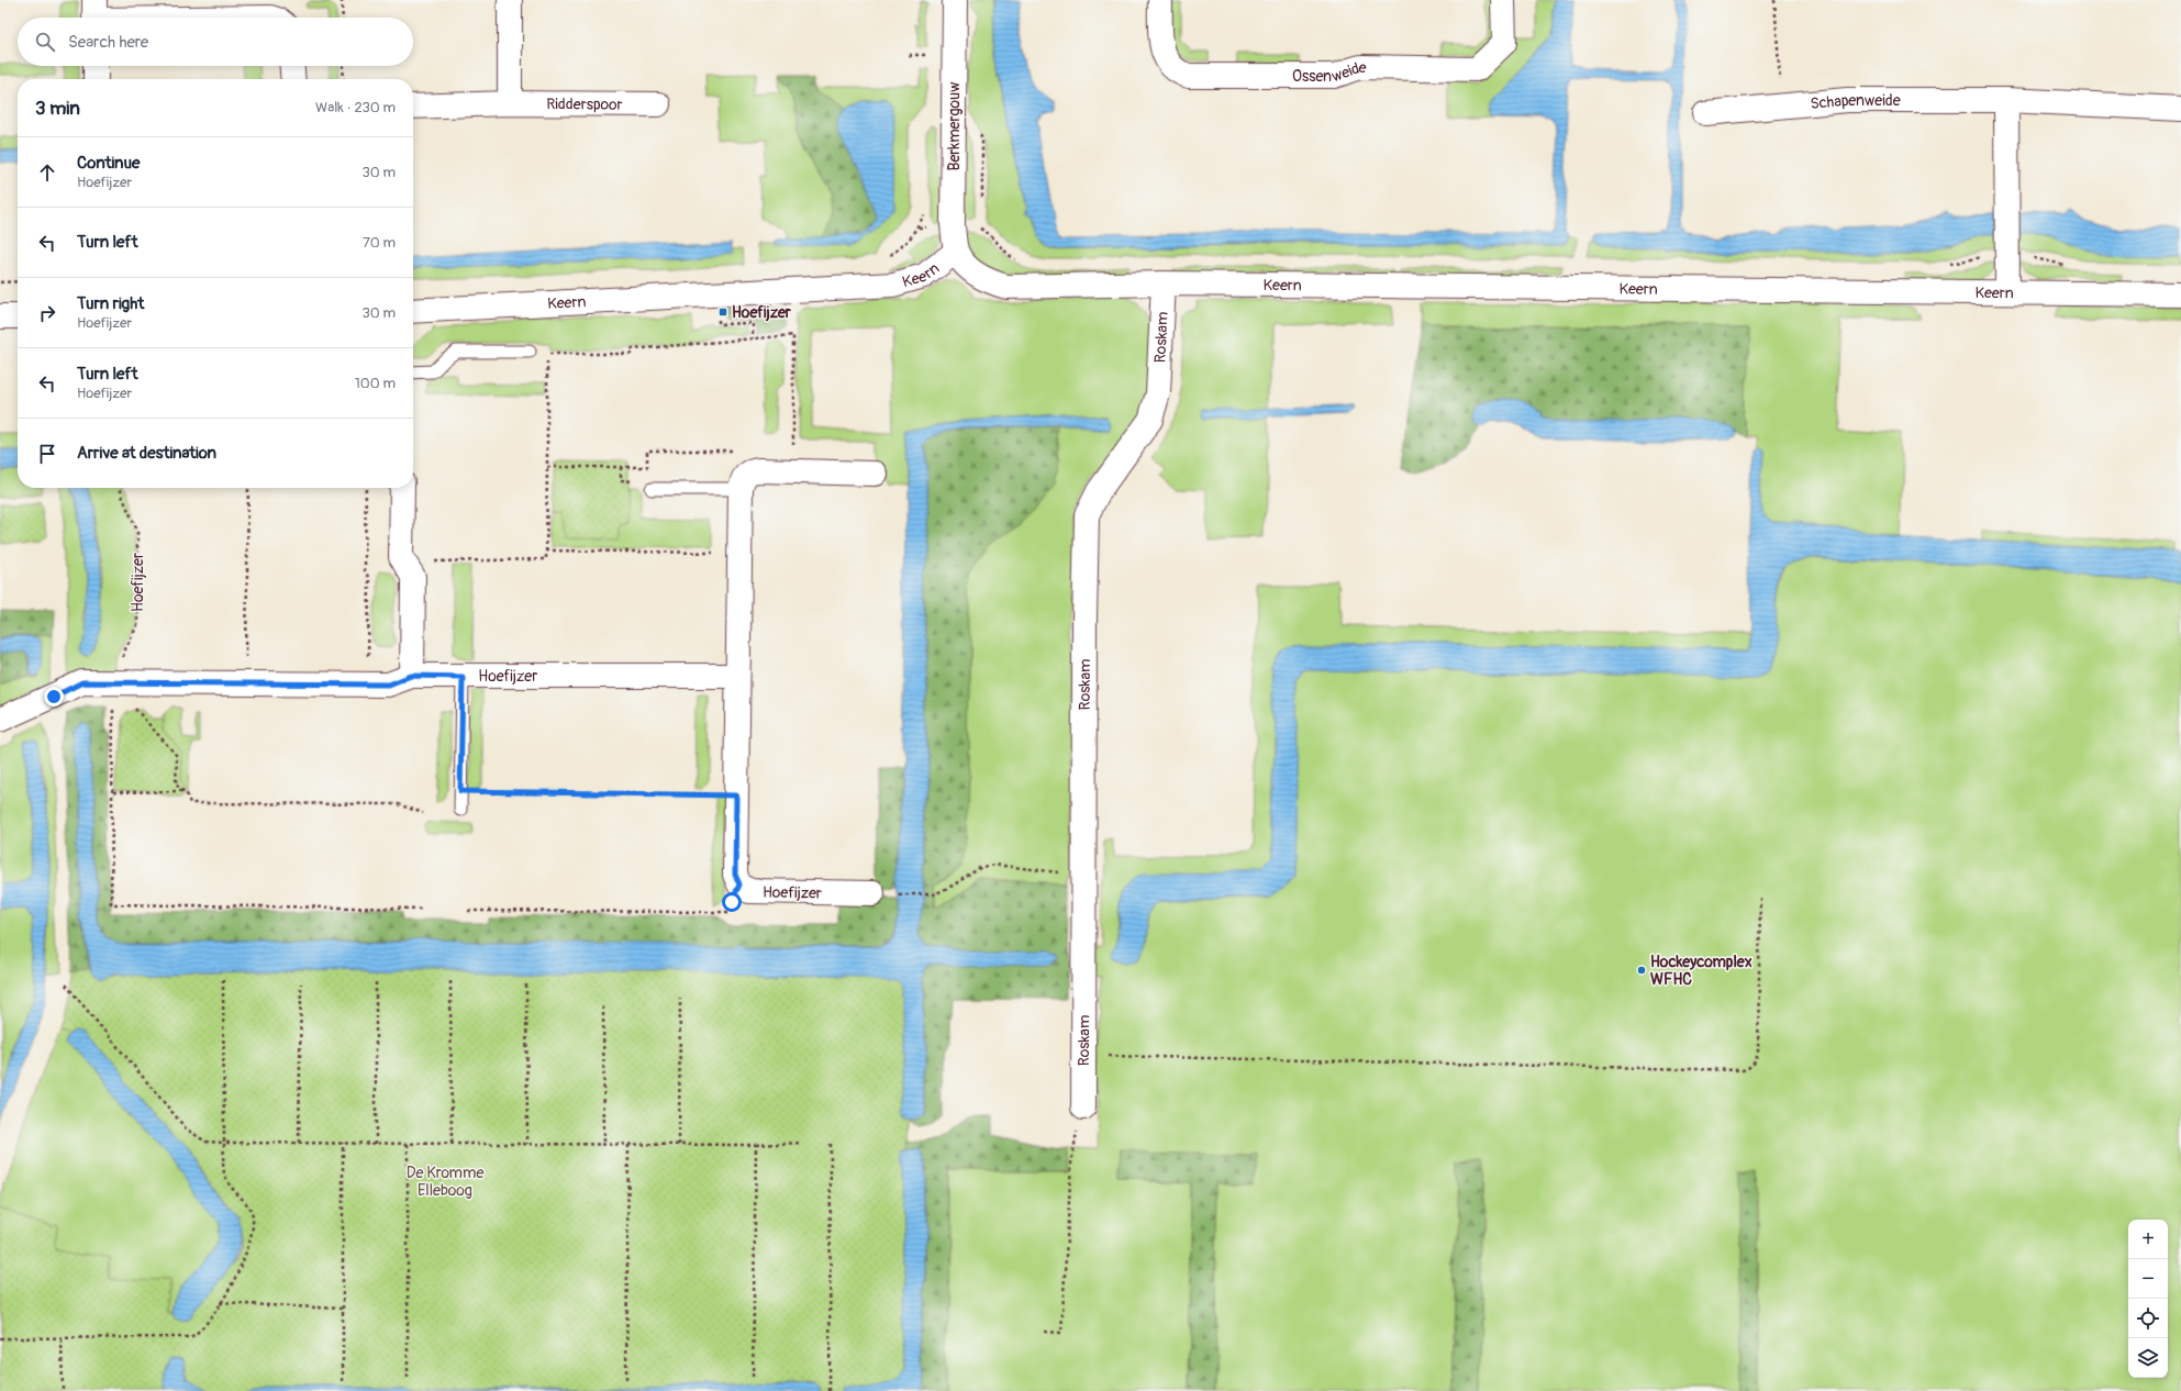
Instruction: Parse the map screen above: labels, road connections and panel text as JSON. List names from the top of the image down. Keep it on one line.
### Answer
{"streets":{"street":["Ossenweide","Schapenweide","Ridderspoor","Berkmergouw","Keern","Roskam","Hoefijzer"]},"crossings":[["Berkmergouw","Keern"],["Keern","Roskam"]],"parks":["De Kromme Elleboog"],"places":{"transit":["Hoefijzer"],"other":["Hockeycomplex WFHC"]},"page":{"search":"Search here","heading":["3 min","Walk · 230 m"],"list":[["Continue","Hoefijzer","30 m"],["Turn left","70 m"],["Turn right","Hoefijzer","30 m"],["Turn left","Hoefijzer","100 m"],"Arrive at destination"],"map_buttons":["+","−"]}}
